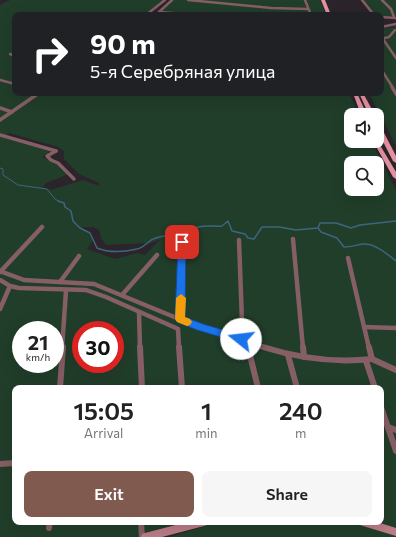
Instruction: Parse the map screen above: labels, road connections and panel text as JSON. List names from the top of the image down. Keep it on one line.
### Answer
{"page":{"turn":["90 m","5-я Серебряная улица"],"speed":"21 km/h","limit":"30","eta":["15:05","Arrival","1","min","240","m"],"buttons":["Exit","Share"]}}
